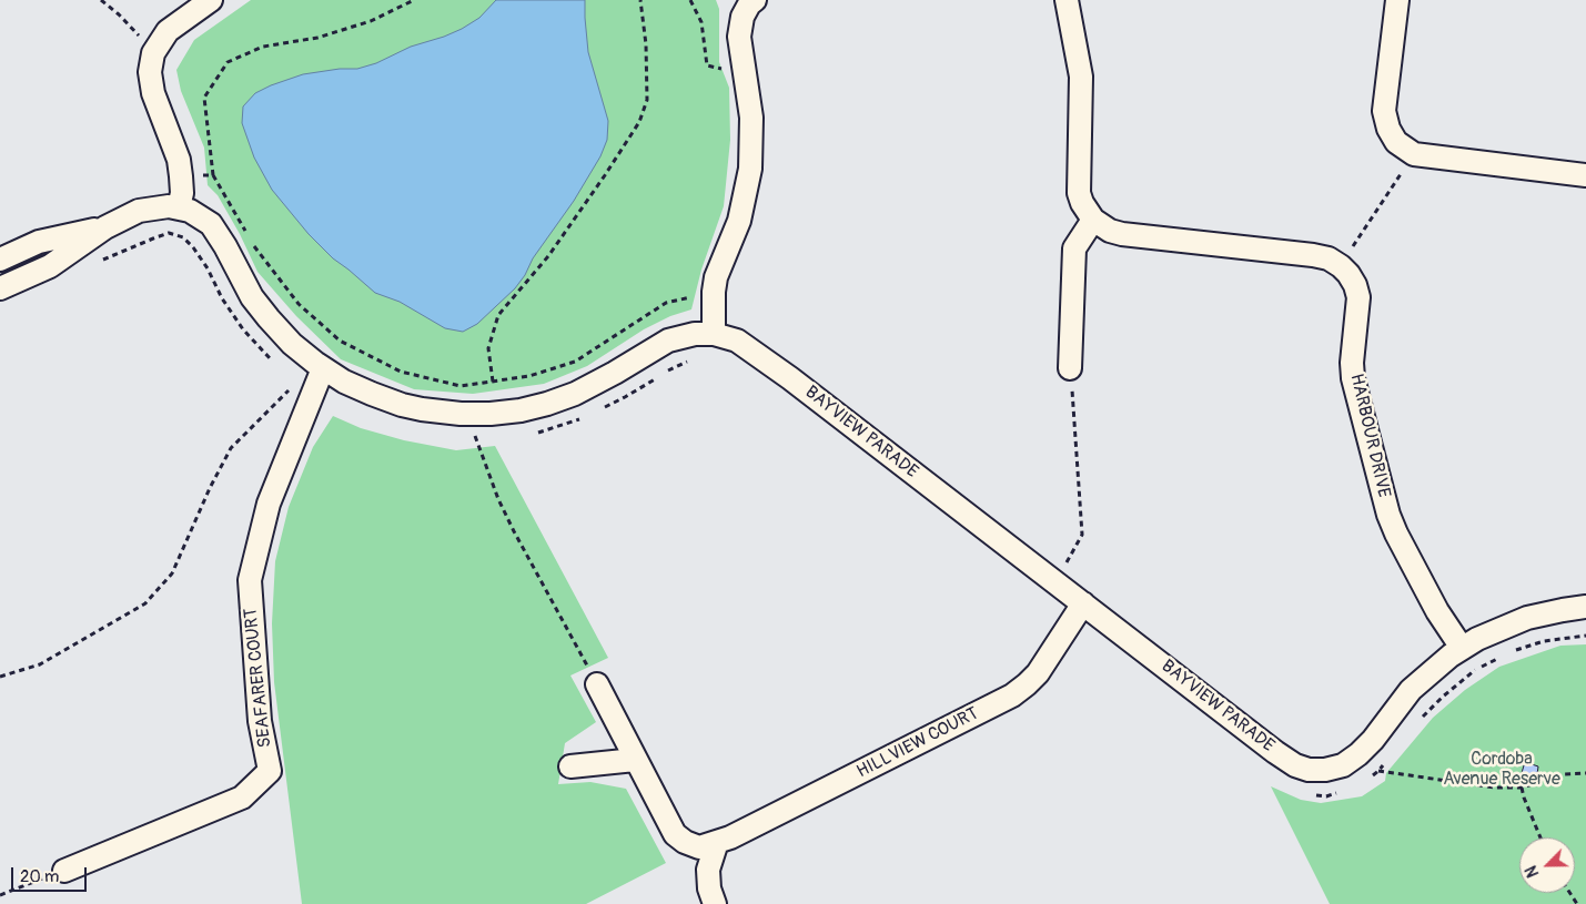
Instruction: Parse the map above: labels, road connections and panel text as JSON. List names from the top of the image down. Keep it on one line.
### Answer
{"streets":{"street":["BAYVIEW PARADE","HARBOUR DRIVE","SEAFARER COURT","HILLVIEW COURT"]},"crossings":[["BAYVIEW PARADE","HARBOUR DRIVE"],["BAYVIEW PARADE","SEAFARER COURT"],["BAYVIEW PARADE","HILLVIEW COURT"]],"parks":["Cordoba Avenue Reserve"],"scale_bar":"20 m","north":"bottom left"}
